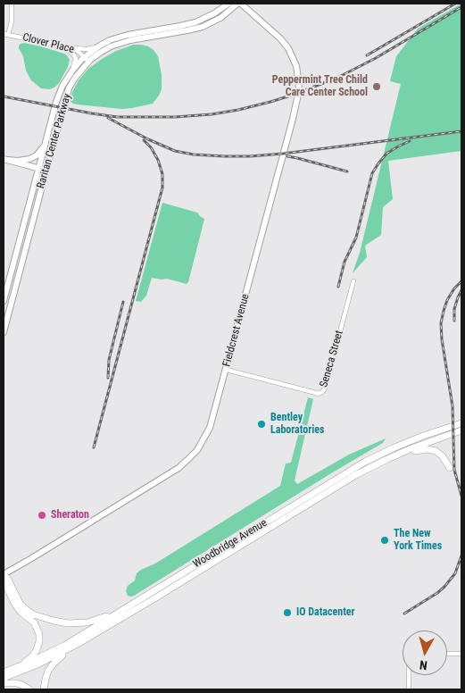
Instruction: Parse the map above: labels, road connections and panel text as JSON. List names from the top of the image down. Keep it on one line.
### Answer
{"streets":{"main road":["Woodbridge Avenue"],"street":["Clover Place","Raritan Center Parkway","Fieldcrest Avenue","Seneca Street"]},"crossings":[["Clover Place","Raritan Center Parkway"],["Fieldcrest Avenue","Seneca Street"]],"places":["Peppermint Tree Child Care Center School","Bentley Laboratories","Sheraton","The New York Times","IO Datacenter"],"north":"bottom"}
